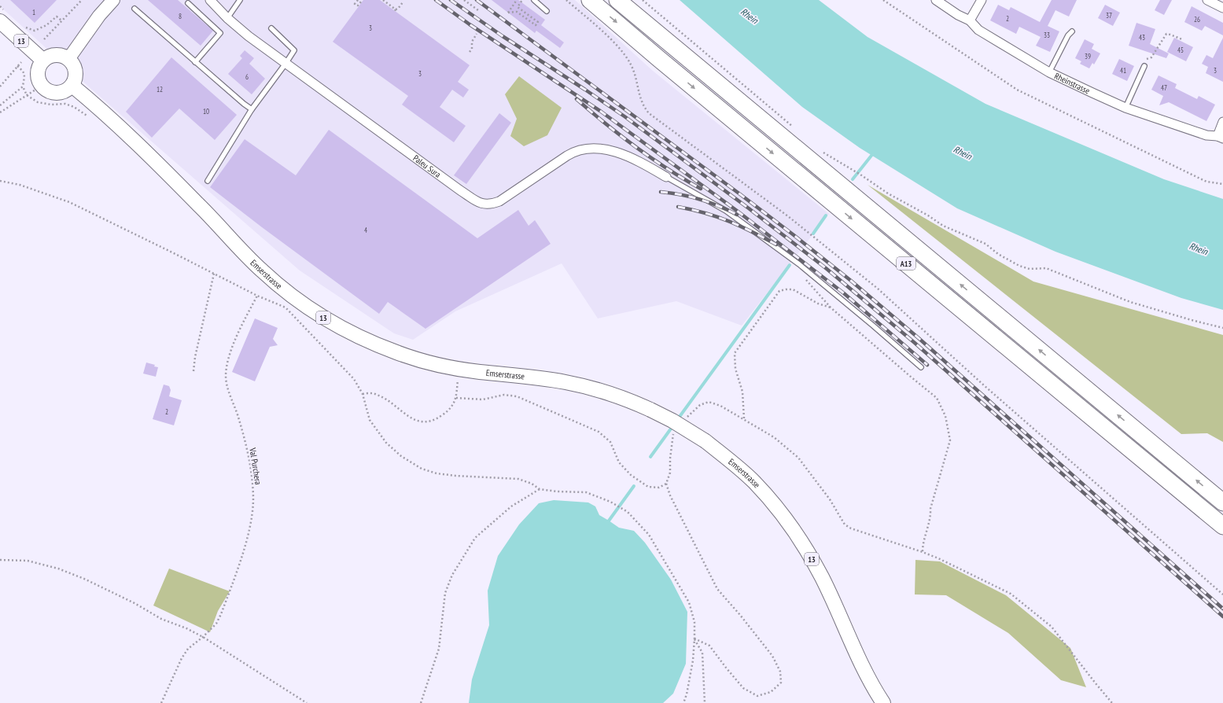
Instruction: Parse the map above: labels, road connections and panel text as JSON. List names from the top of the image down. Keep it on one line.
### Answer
{"streets":{"highway":["A13"],"main road":["13","Emserstrasse"],"street":["Rheinstrasse","Paleu Sura"],"path":["Val Purchera"]},"crossings":[["13","Emserstrasse"]],"water":["Rhein"],"house_numbers":["1","37","8","2","26","3","33","43","45","39","41","3","3","6","47","12","10","4","2"]}
